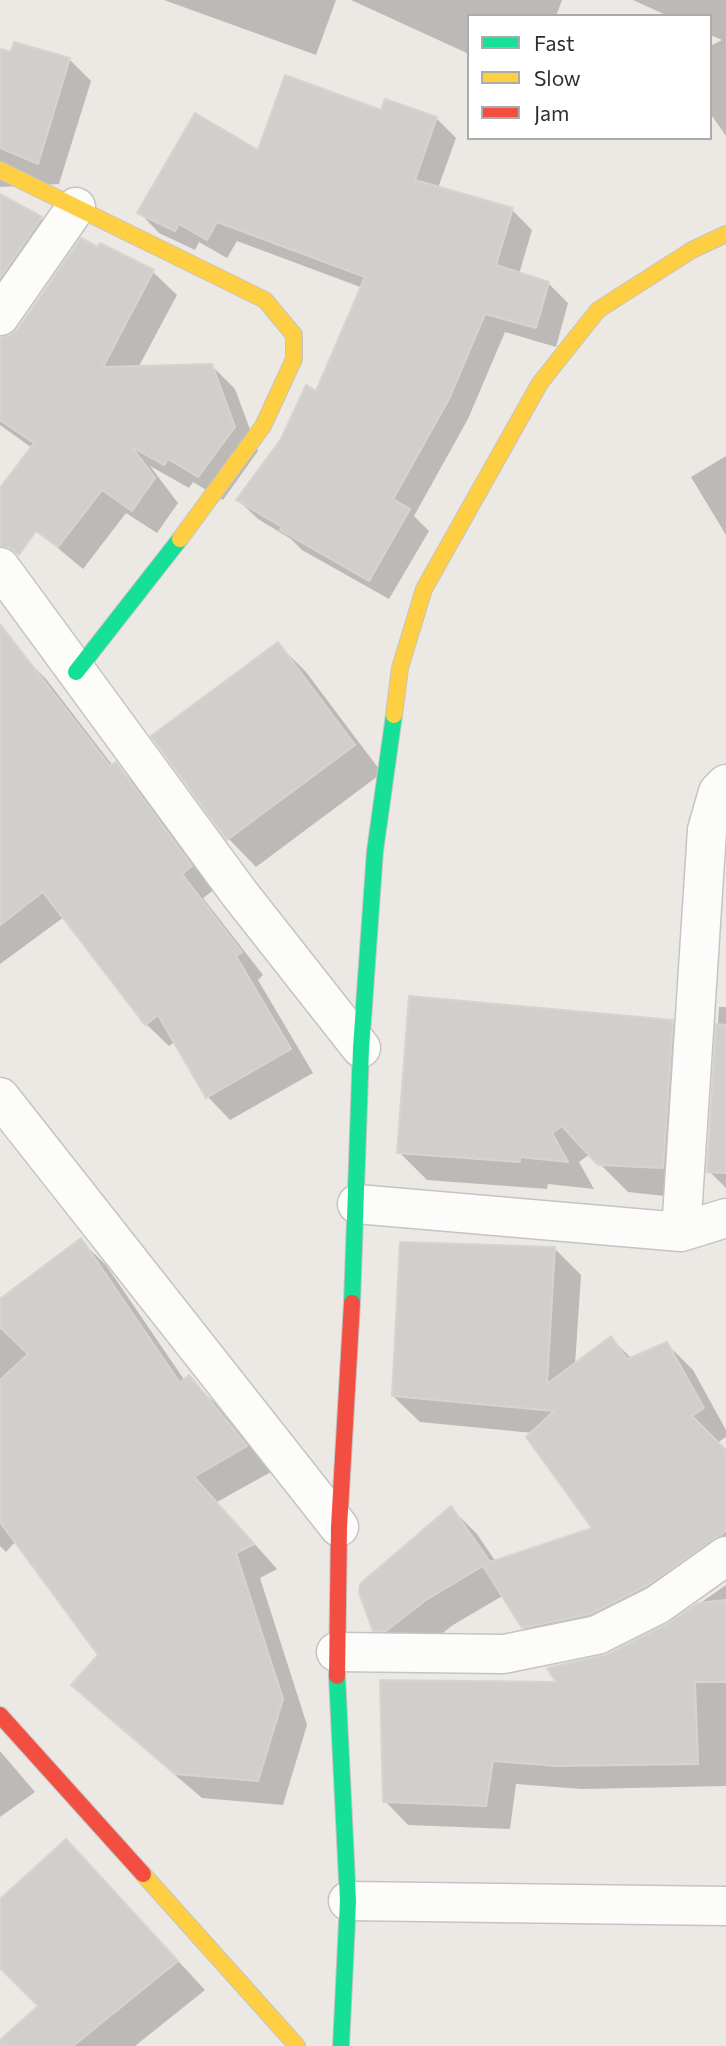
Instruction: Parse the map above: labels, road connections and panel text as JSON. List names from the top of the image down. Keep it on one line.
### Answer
{"legend":["Fast","Slow","Jam"]}
